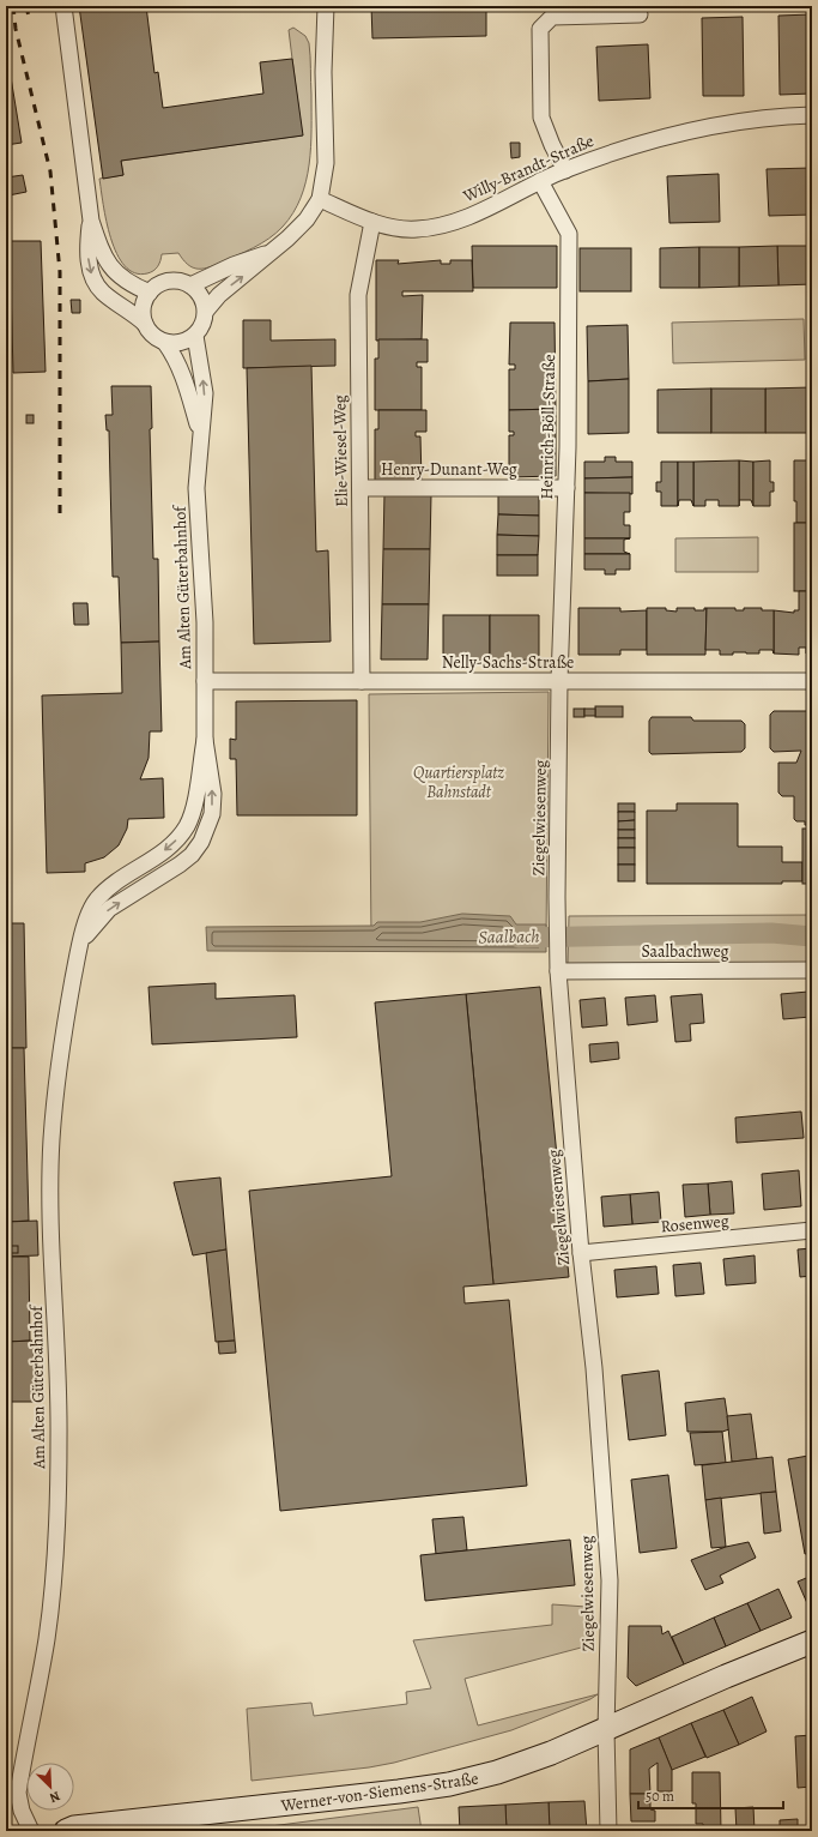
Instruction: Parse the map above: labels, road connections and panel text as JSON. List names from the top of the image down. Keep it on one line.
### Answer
{"streets":{"main road":["Werner-von-Siemens-Straße"],"street":["Willy-Brandt-Straße","Heinrich-Böll-Straße","Elie-Wiesel-Weg","Henry-Dunant-Weg","Am Alten Güterbahnhof","Nelly-Sachs-Straße","Ziegelwiesenweg","Saalbachweg","Rosenweg"]},"crossings":[["Willy-Brandt-Straße","Heinrich-Böll-Straße"],["Willy-Brandt-Straße","Elie-Wiesel-Weg"],["Heinrich-Böll-Straße","Henry-Dunant-Weg"],["Heinrich-Böll-Straße","Nelly-Sachs-Straße"],["Heinrich-Böll-Straße","Ziegelwiesenweg"],["Elie-Wiesel-Weg","Henry-Dunant-Weg"],["Elie-Wiesel-Weg","Nelly-Sachs-Straße"],["Am Alten Güterbahnhof","Nelly-Sachs-Straße"],["Nelly-Sachs-Straße","Ziegelwiesenweg"],["Ziegelwiesenweg","Saalbachweg"],["Ziegelwiesenweg","Rosenweg"],["Ziegelwiesenweg","Werner-von-Siemens-Straße"]],"water":["Saalbach"],"parks":["Quartiersplatz Bahnstadt"],"scale_bar":"50 m","north":"bottom right"}
